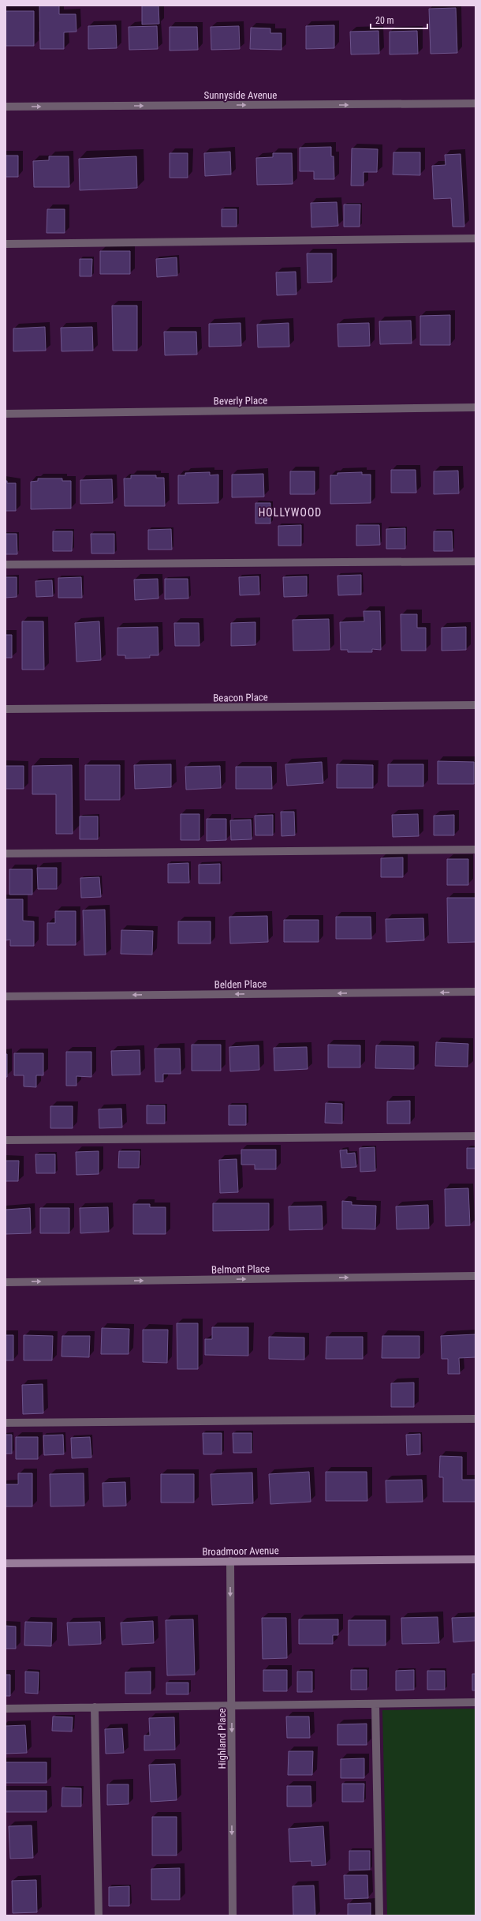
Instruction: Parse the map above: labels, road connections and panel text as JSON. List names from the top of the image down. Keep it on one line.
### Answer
{"streets":{"street":["Sunnyside Avenue","Beverly Place","Beacon Place","Belden Place","Belmont Place","Broadmoor Avenue","Highland Place"]},"crossings":[["Broadmoor Avenue","Highland Place"]],"one_way":["Sunnyside Avenue","Belden Place","Belmont Place","Highland Place"],"districts":["HOLLYWOOD"],"scale_bar":"20 m"}
